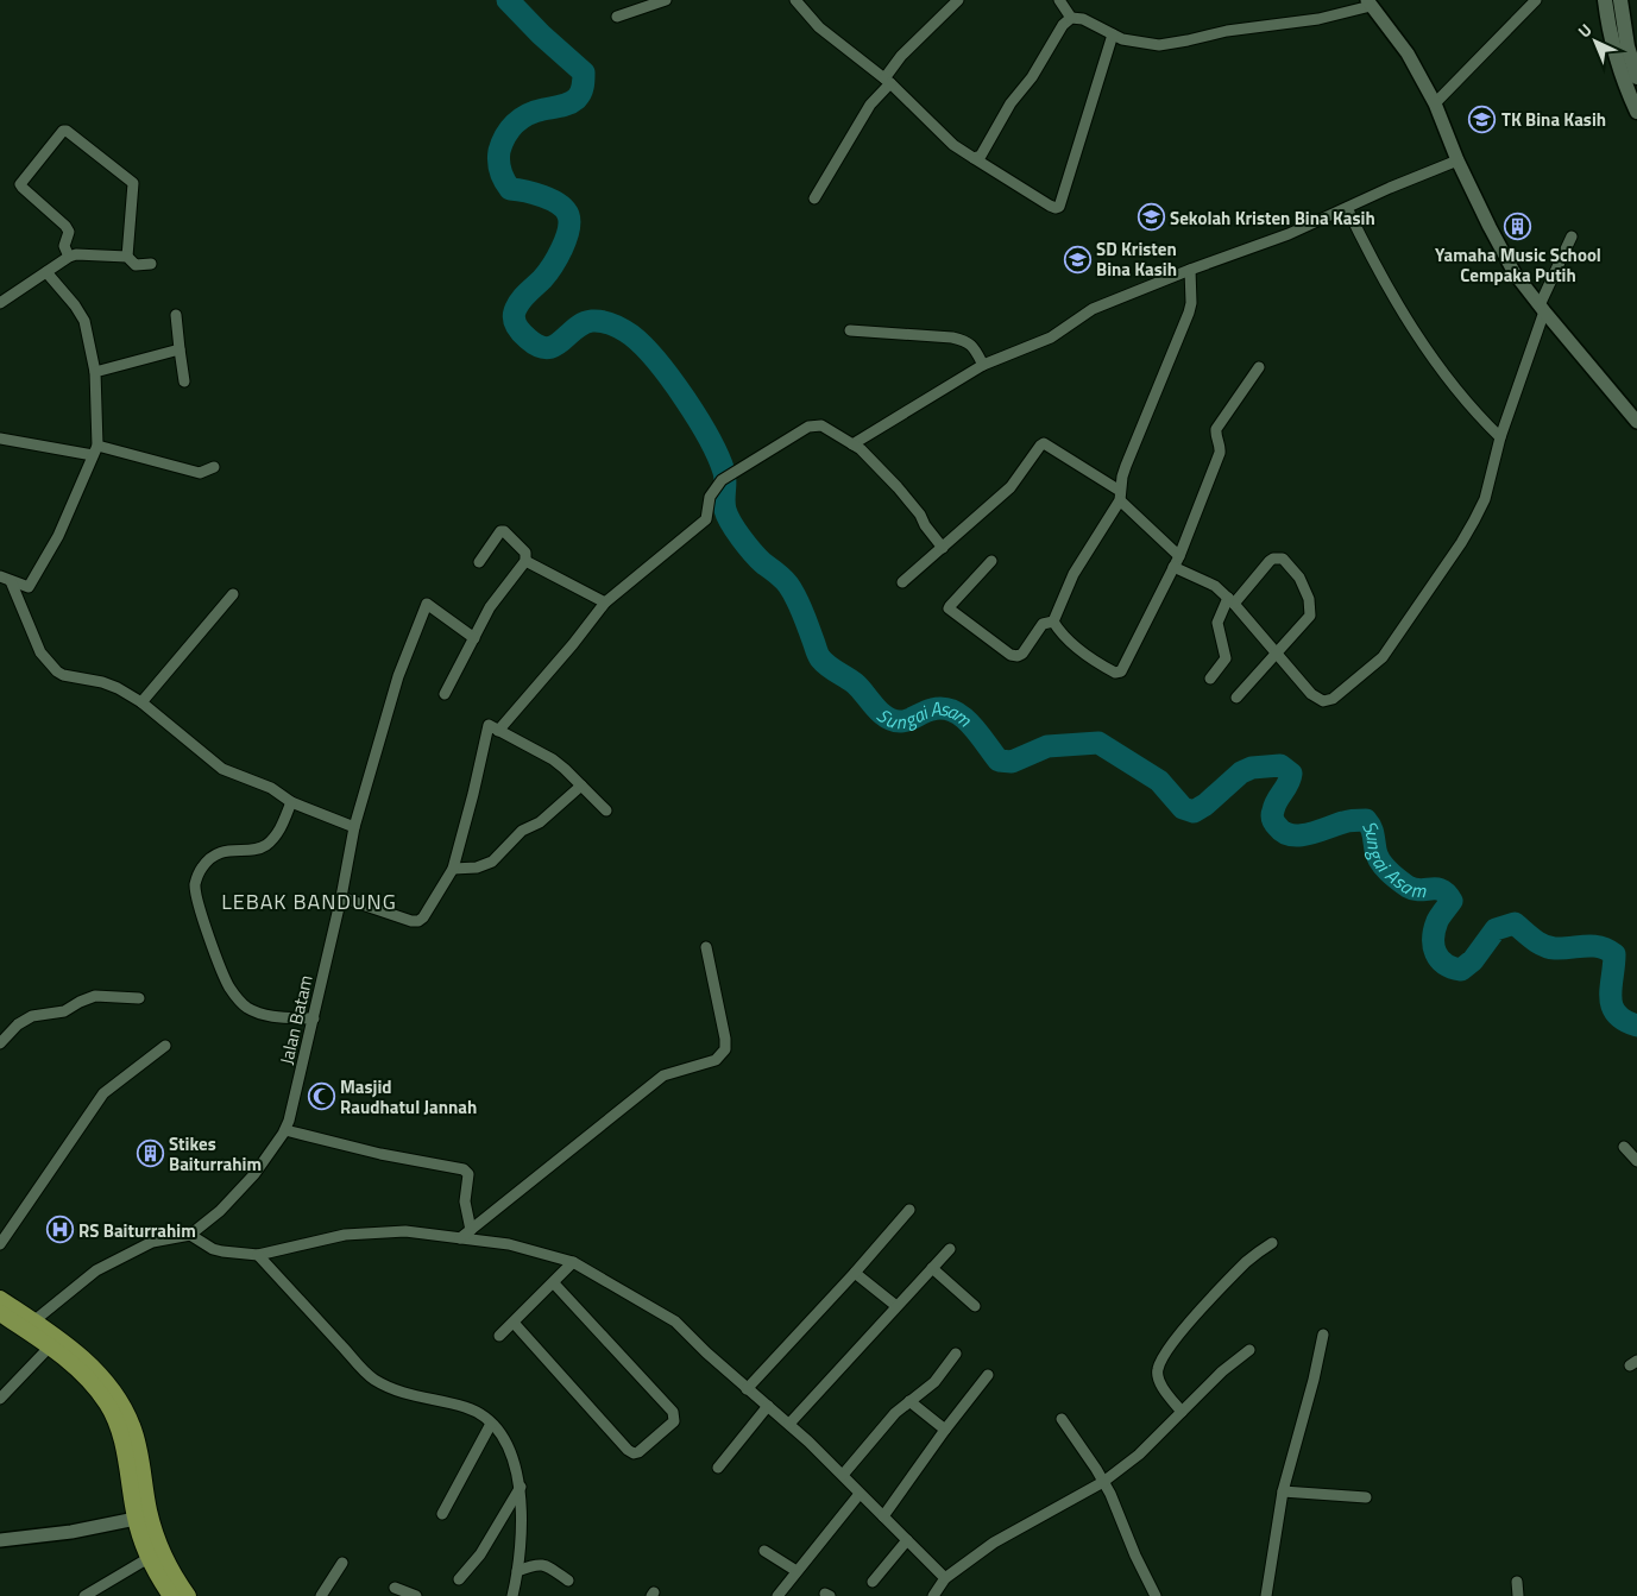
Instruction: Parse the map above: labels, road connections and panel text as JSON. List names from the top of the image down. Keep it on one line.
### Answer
{"streets":{"street":["Jalan Batam"]},"districts":["LEBAK BANDUNG"],"water":["Sungai Asam"],"places":{"school or university":["TK Bina Kasih","Sekolah Kristen Bina Kasih","SD Kristen Bina Kasih"],"building":["Yamaha Music School Cempaka Putih","Stikes Baiturrahim"],"mosque":["Masjid Raudhatul Jannah"],"hospital":["RS Baiturrahim"]},"north":"top left"}
